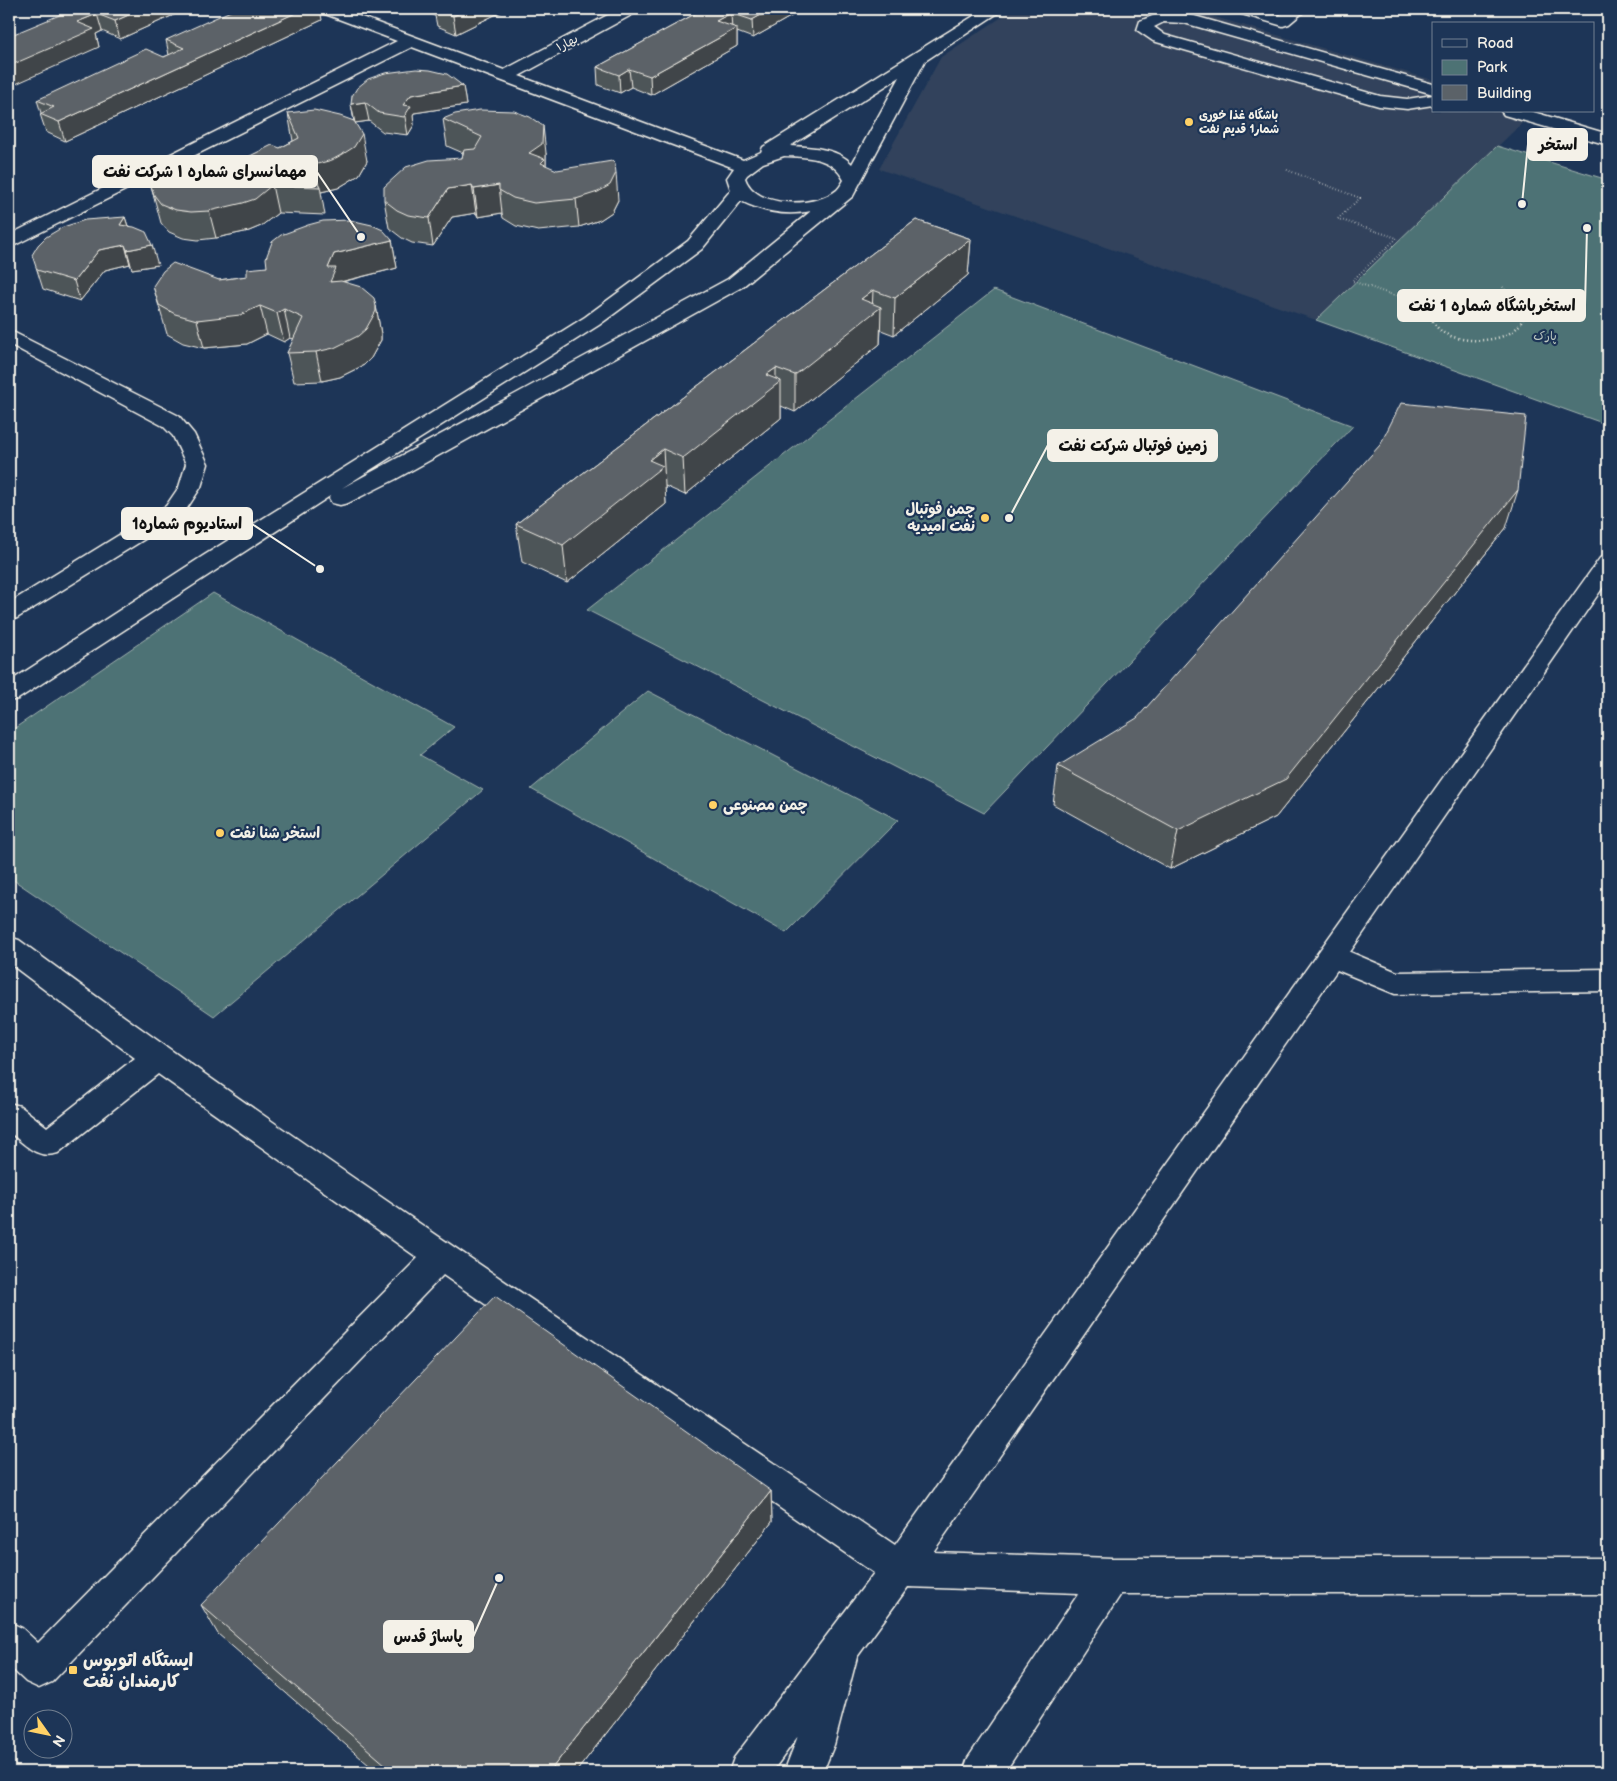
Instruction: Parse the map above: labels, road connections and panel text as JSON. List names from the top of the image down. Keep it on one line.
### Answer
{"streets":{"street":["بهار۱"]},"parks":["پارک"],"places":{"other":["باشگاه غذا خوری شمار1 قدیم نفت","استخر","استخرباشگاه شماره 1 نفت","مهمانسرای شماره ۱ شرکت نفت","چمن فوتبال نفت امیدیه","زمین فوتبال شرکت نفت","استادیوم شماره1","چمن مصنوعی","استخر شنا نفت","پاساژ قدس"],"transit":["ایستگاه اتوبوس کارمندان نفت"]},"legend":["Road","Park","Building"],"north":"bottom right"}
